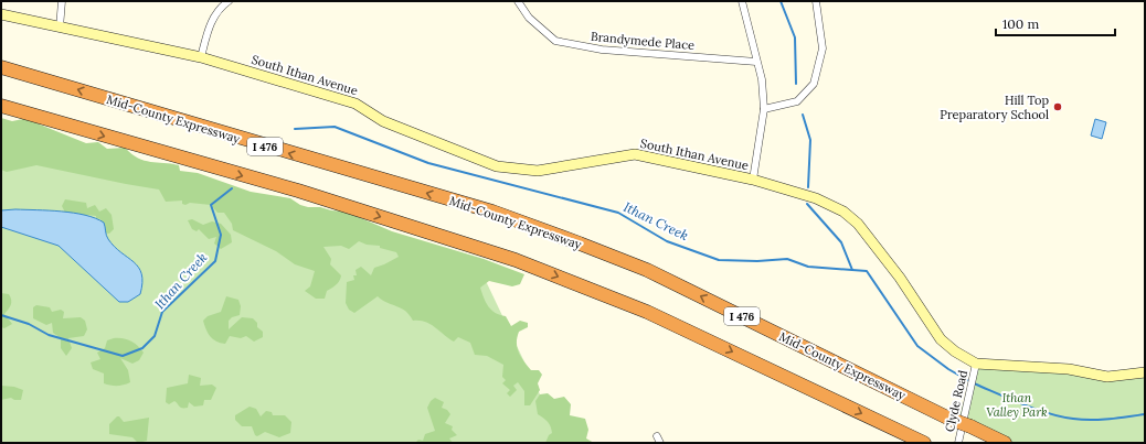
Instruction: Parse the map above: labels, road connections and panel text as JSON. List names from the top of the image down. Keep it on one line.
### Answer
{"streets":{"highway":["Mid-County Expressway","I 476"],"street":["Brandymede Place","South Ithan Avenue","Clyde Road"]},"crossings":[["South Ithan Avenue","Clyde Road"]],"water":["Ithan Creek"],"parks":["Ithan Valley Park"],"places":["Hill Top Preparatory School"],"scale_bar":"100 m"}
